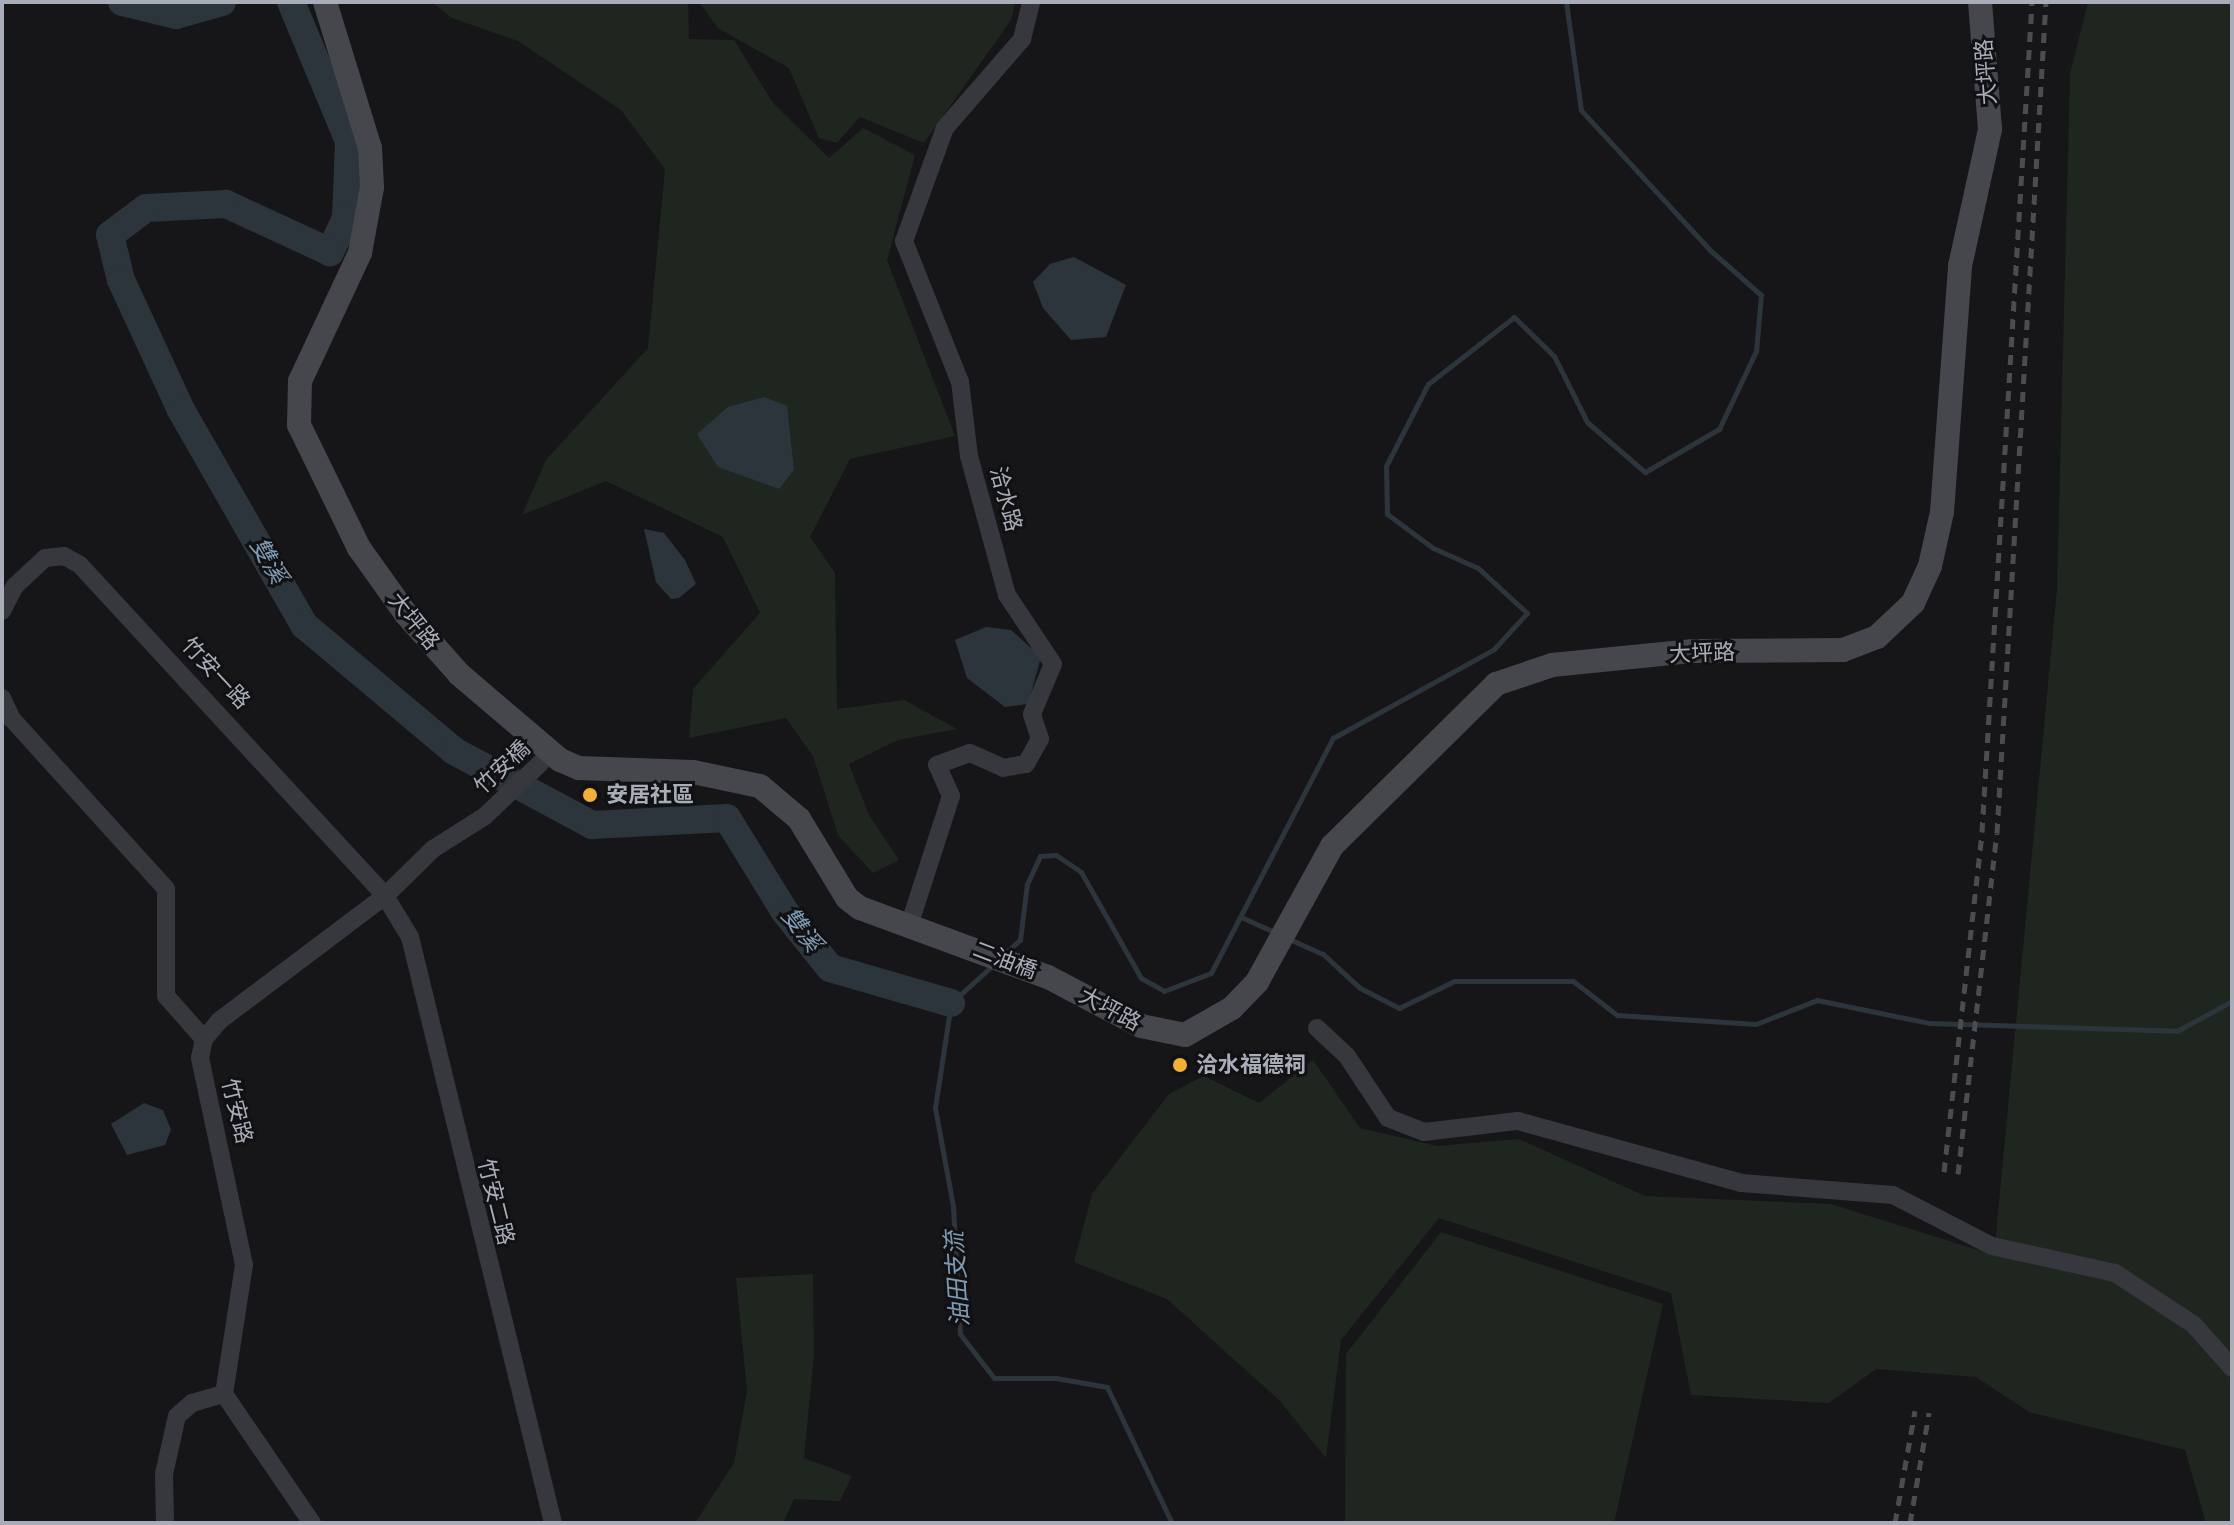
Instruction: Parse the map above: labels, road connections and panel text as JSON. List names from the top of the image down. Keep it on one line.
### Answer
{"streets":{"street":["大坪路","洽水路","竹安一路","竹安橋","二油橋","竹安路","竹安二路"]},"crossings":[["大坪路","洽水路"],["大坪路","竹安橋"],["大坪路","二油橋"],["竹安一路","竹安橋"],["竹安一路","竹安二路"],["竹安橋","竹安二路"]],"water":["雙溪","油田支流"],"places":["安居社區","洽水福德祠"]}
